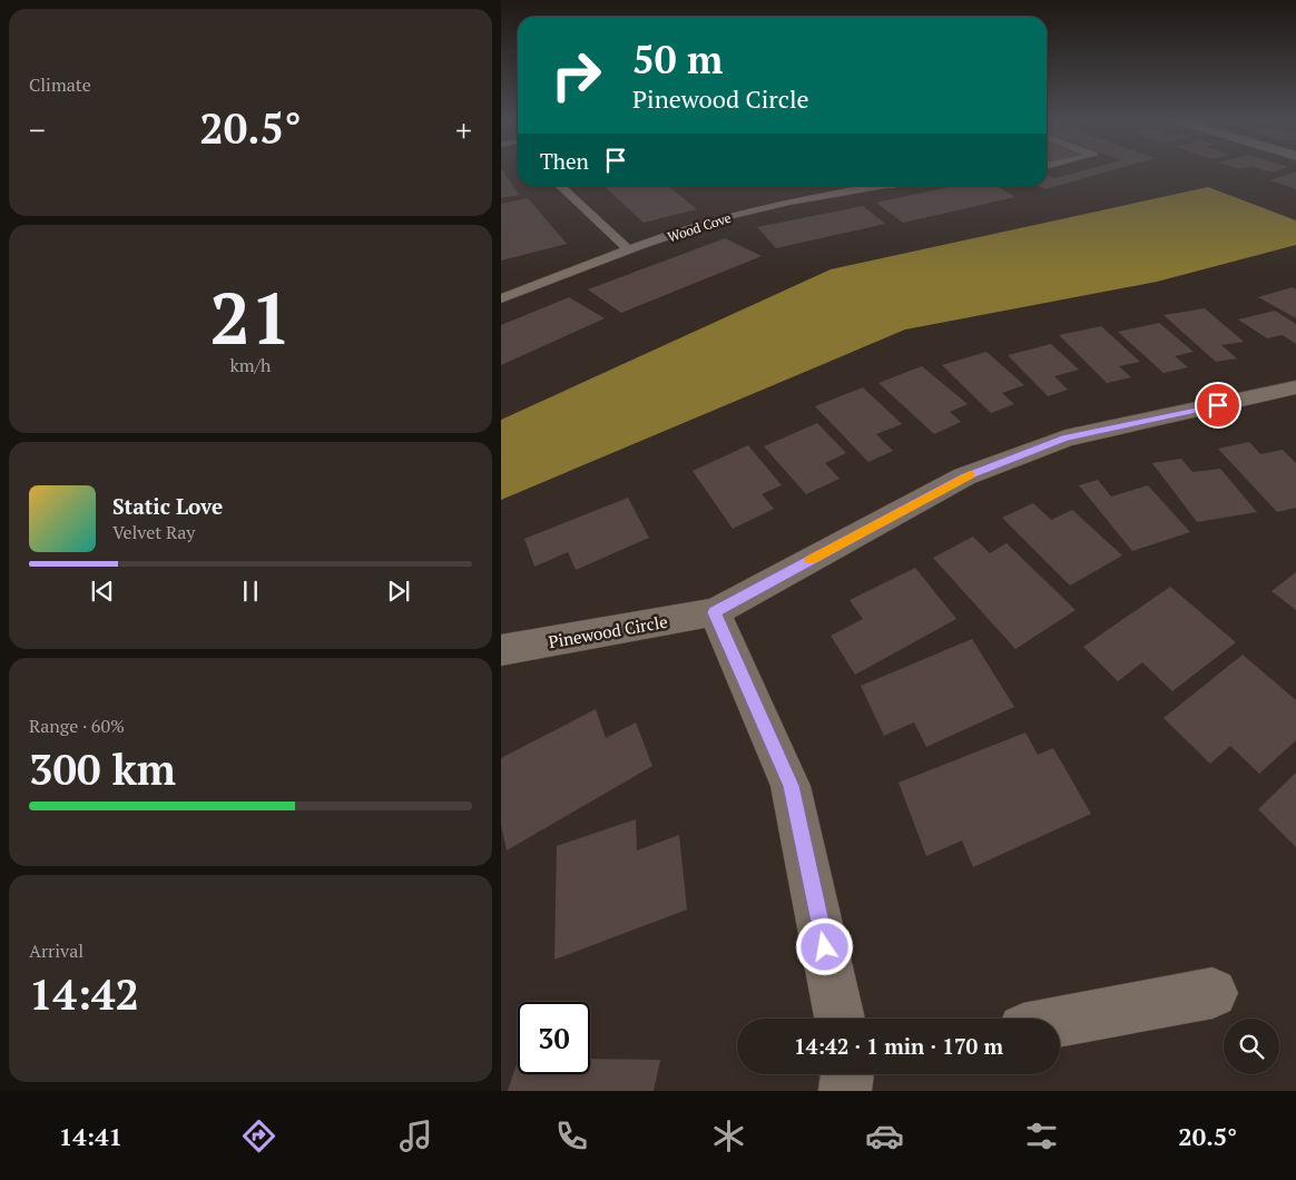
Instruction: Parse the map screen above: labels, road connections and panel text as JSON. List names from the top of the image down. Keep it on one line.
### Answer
{"streets":{"street":["Pinewood Circle"],"lane":["Wood Cove"]},"page":{"tile":["Climate",["21","km/h"],["Range · 60%","300 km"],["Arrival","14:42"]],"turn":["50 m","Pinewood Circle"],"heat":["−","20.5°","+"],"then":"Then","song":["Static Love","Velvet Ray"],"limit":"30","trip":"14:42 · 1 min · 170 m","tabs":["14:41","20.5°"]}}
